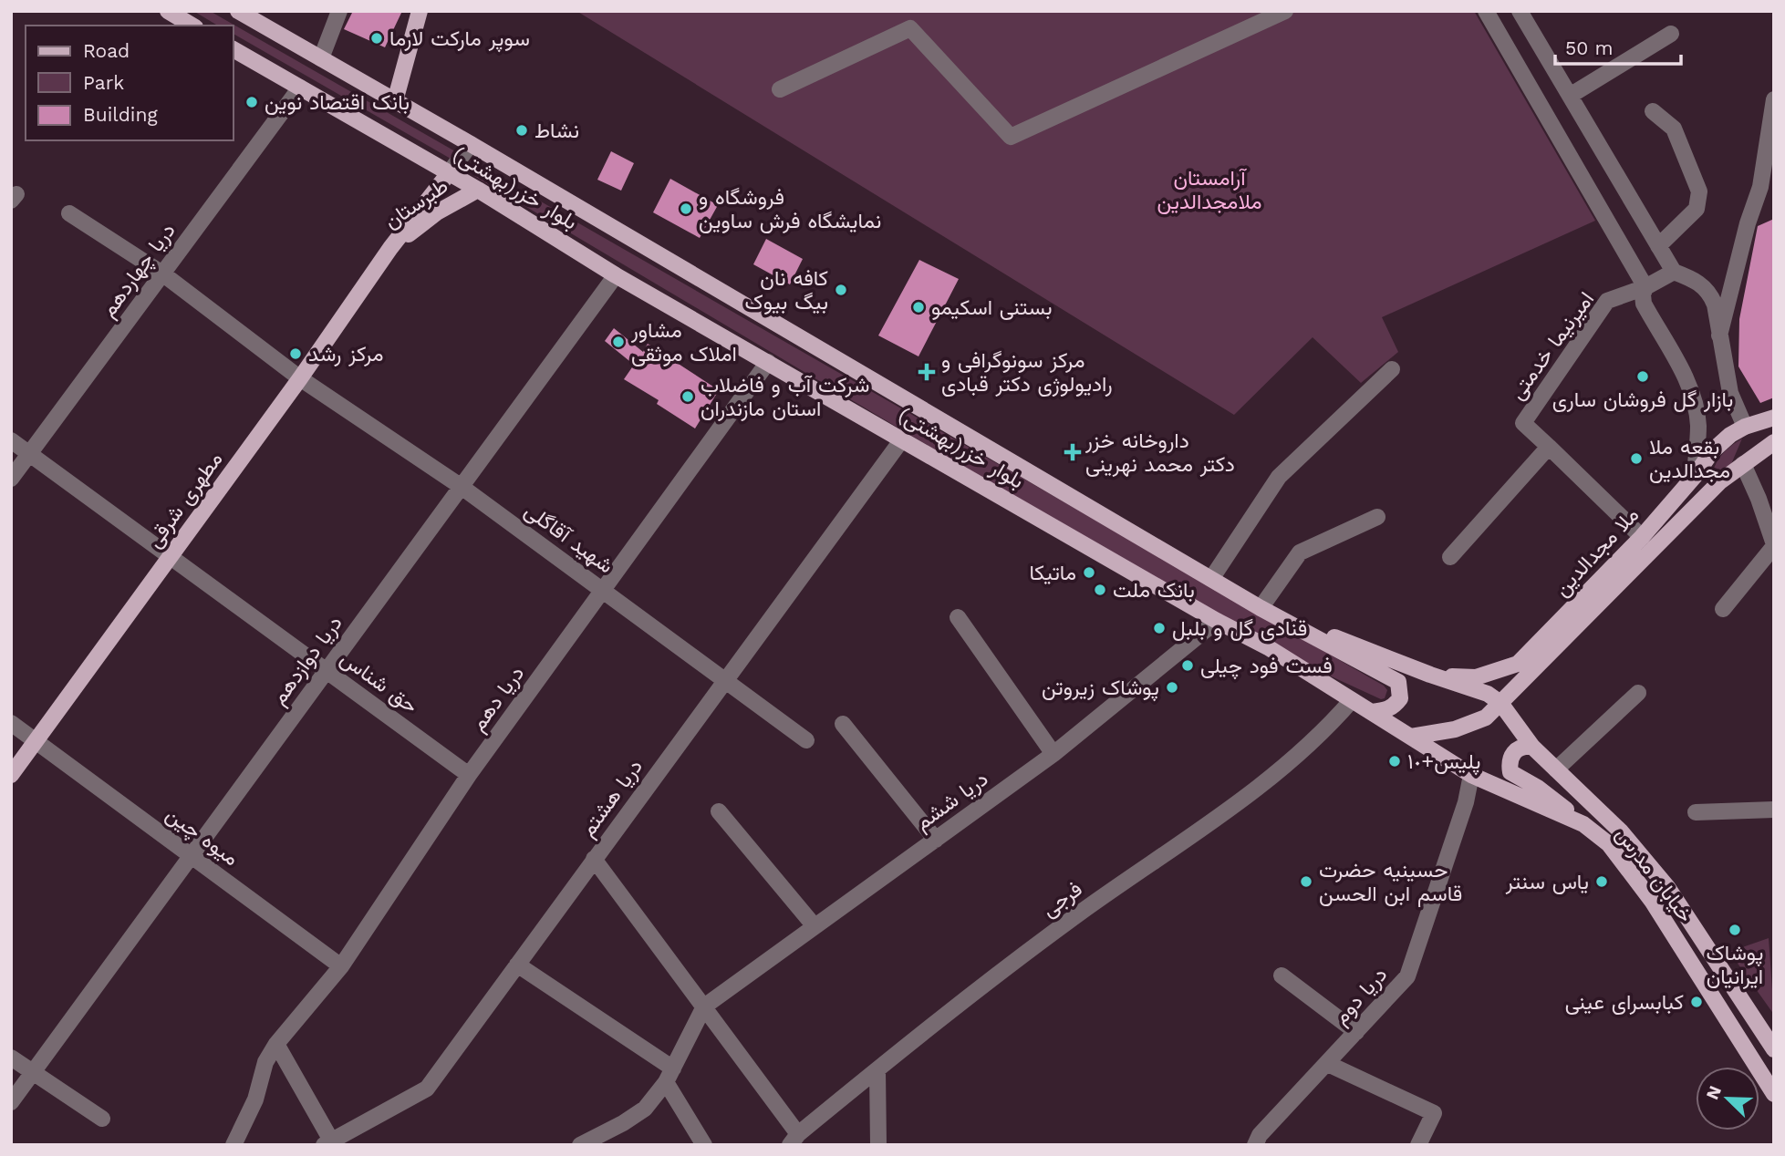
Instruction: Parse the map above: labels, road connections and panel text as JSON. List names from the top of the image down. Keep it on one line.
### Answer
{"streets":{"main road":["بلوار خزر(بهشتی)","طبرستان","مطهری شرقی","ملا مجدالدین","خیابان مدرس"],"street":["دریا چهاردهم","امیرنیما خدمتی","شهید آقاگلی","دریا دوازدهم","حق شناس","دریا دهم","دریا هشتم","دریا ششم","میوه چین","فرجی","دریا دوم"]},"crossings":[["بلوار خزر(بهشتی)","طبرستان"],["بلوار خزر(بهشتی)","دریا چهاردهم"],["بلوار خزر(بهشتی)","دریا دوازدهم"],["بلوار خزر(بهشتی)","دریا دهم"],["بلوار خزر(بهشتی)","دریا هشتم"],["بلوار خزر(بهشتی)","دریا ششم"],["بلوار خزر(بهشتی)","خیابان مدرس"],["بلوار خزر(بهشتی)","فرجی"],["طبرستان","مطهری شرقی"],["دریا چهاردهم","شهید آقاگلی"],["دریا چهاردهم","حق شناس"],["مطهری شرقی","شهید آقاگلی"],["مطهری شرقی","حق شناس"],["مطهری شرقی","میوه چین"],["شهید آقاگلی","دریا دوازدهم"],["شهید آقاگلی","دریا دهم"],["شهید آقاگلی","دریا هشتم"],["ملا مجدالدین","خیابان مدرس"],["دریا دوازدهم","حق شناس"],["دریا دوازدهم","میوه چین"],["حق شناس","دریا دهم"],["دریا دهم","میوه چین"],["خیابان مدرس","دریا دوم"]],"parks":["آرامستان ملامجدالدین"],"places":{"other":["سوپر مارکت لارما","بانک اقتصاد نوین","نشاط","فروشگاه و نمایشگاه فرش ساوین","کافه نان بیگ بیوک","بستنی اسکیمو","مشاور املاک موثقی","مرکز رشد","بازار گل فروشان ساری","شرکت آب و فاضلاب استان مازندران","بقعه ملا مجدالدين","ماتیکا","بانک ملت","قنادی گل و بلبل","فست فود چیلی","پوشاک زیروتن","پلیس+١٠","حسینیه حضرت قاسم ابن الحسن","یاس سنتر","پوشاک ایرانیان","کبابسرای عینی"],"health":["مركز سونوگرافی و راديولوژی دكتر قبادی","داروخانه خزر دکتر محمد نهرینی"]},"legend":["Road","Park","Building"],"scale_bar":"50 m","north":"top left"}
